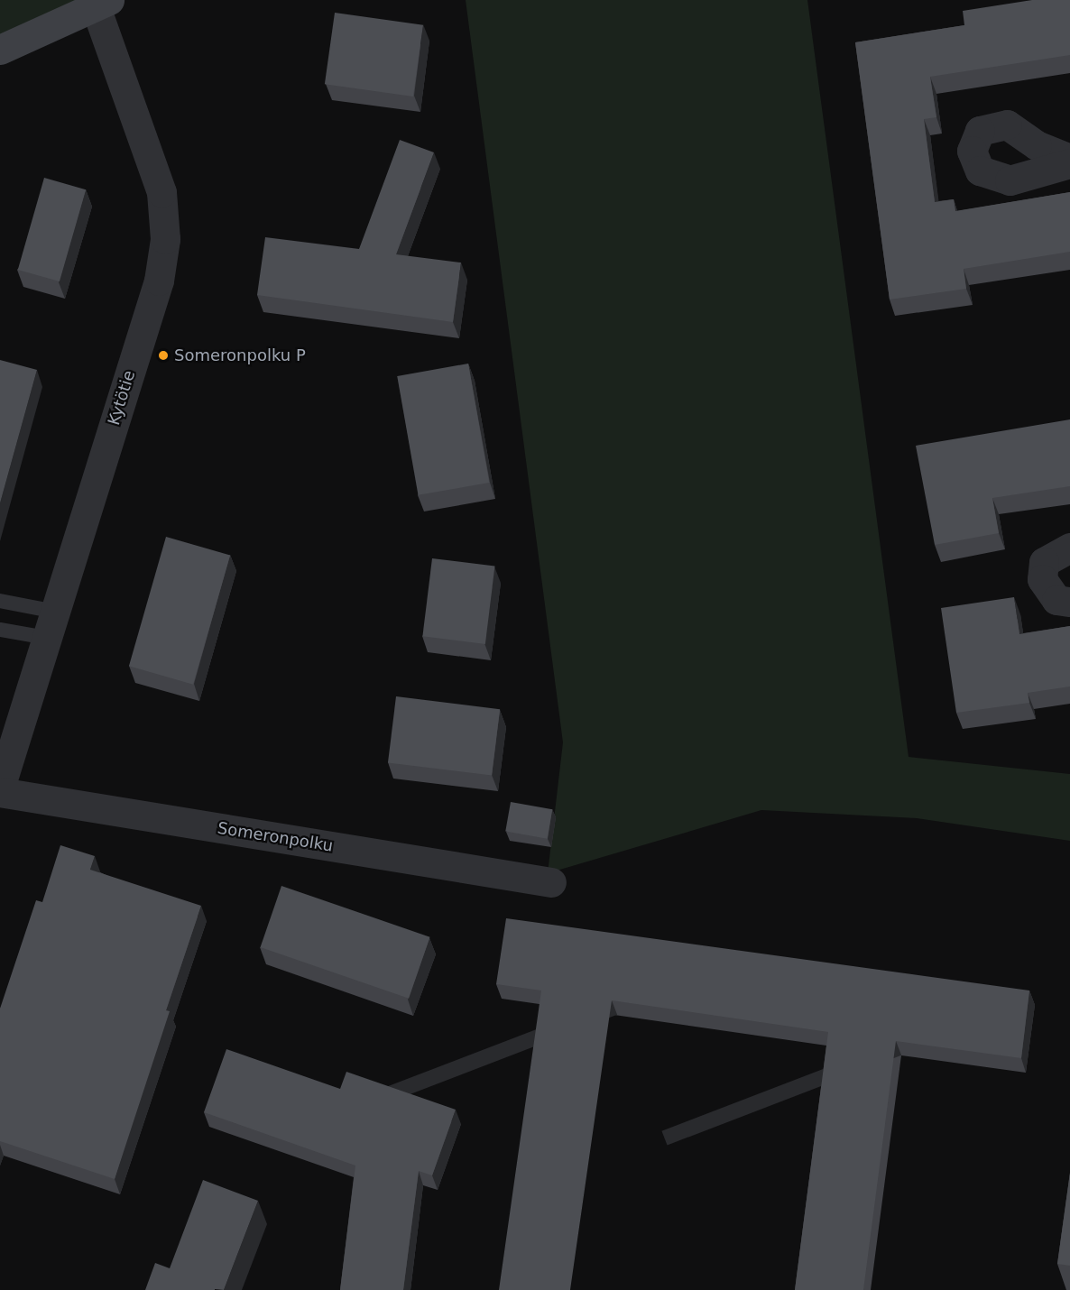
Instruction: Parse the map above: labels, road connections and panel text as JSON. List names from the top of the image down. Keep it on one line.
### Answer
{"streets":{"street":["Kytötie","Someronpolku"]},"places":["Someronpolku P"]}
